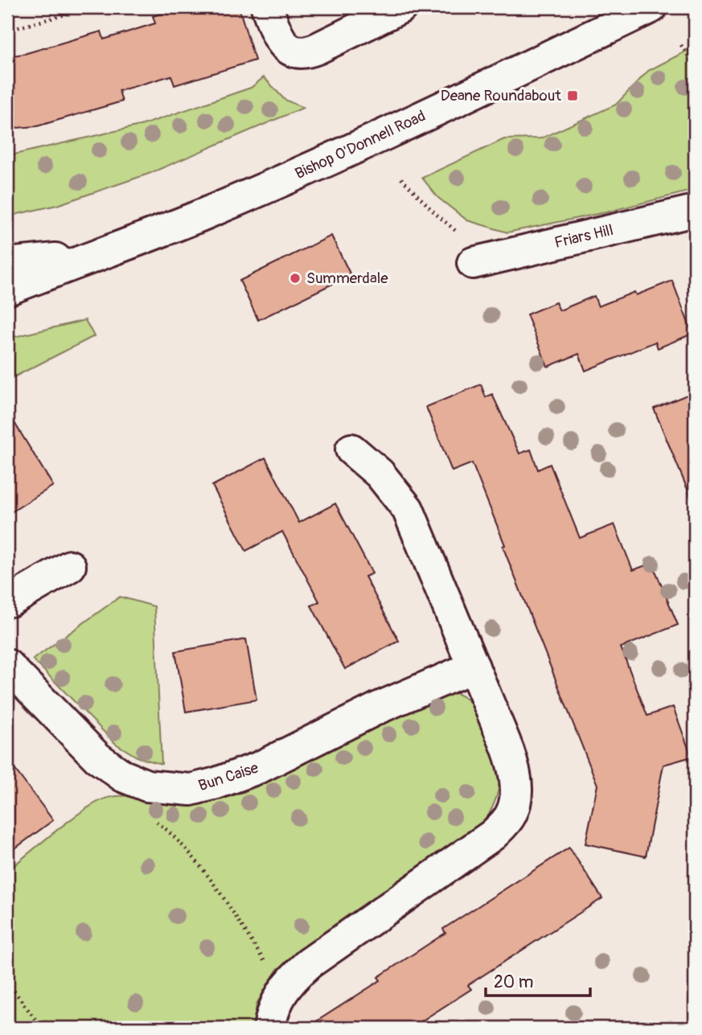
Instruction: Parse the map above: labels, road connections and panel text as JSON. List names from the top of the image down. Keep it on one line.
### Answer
{"streets":{"street":["Bishop O'Donnell Road","Friars Hill","Bun Caise"]},"places":{"transit":["Deane Roundabout"],"other":["Summerdale"]},"scale_bar":"20 m"}
